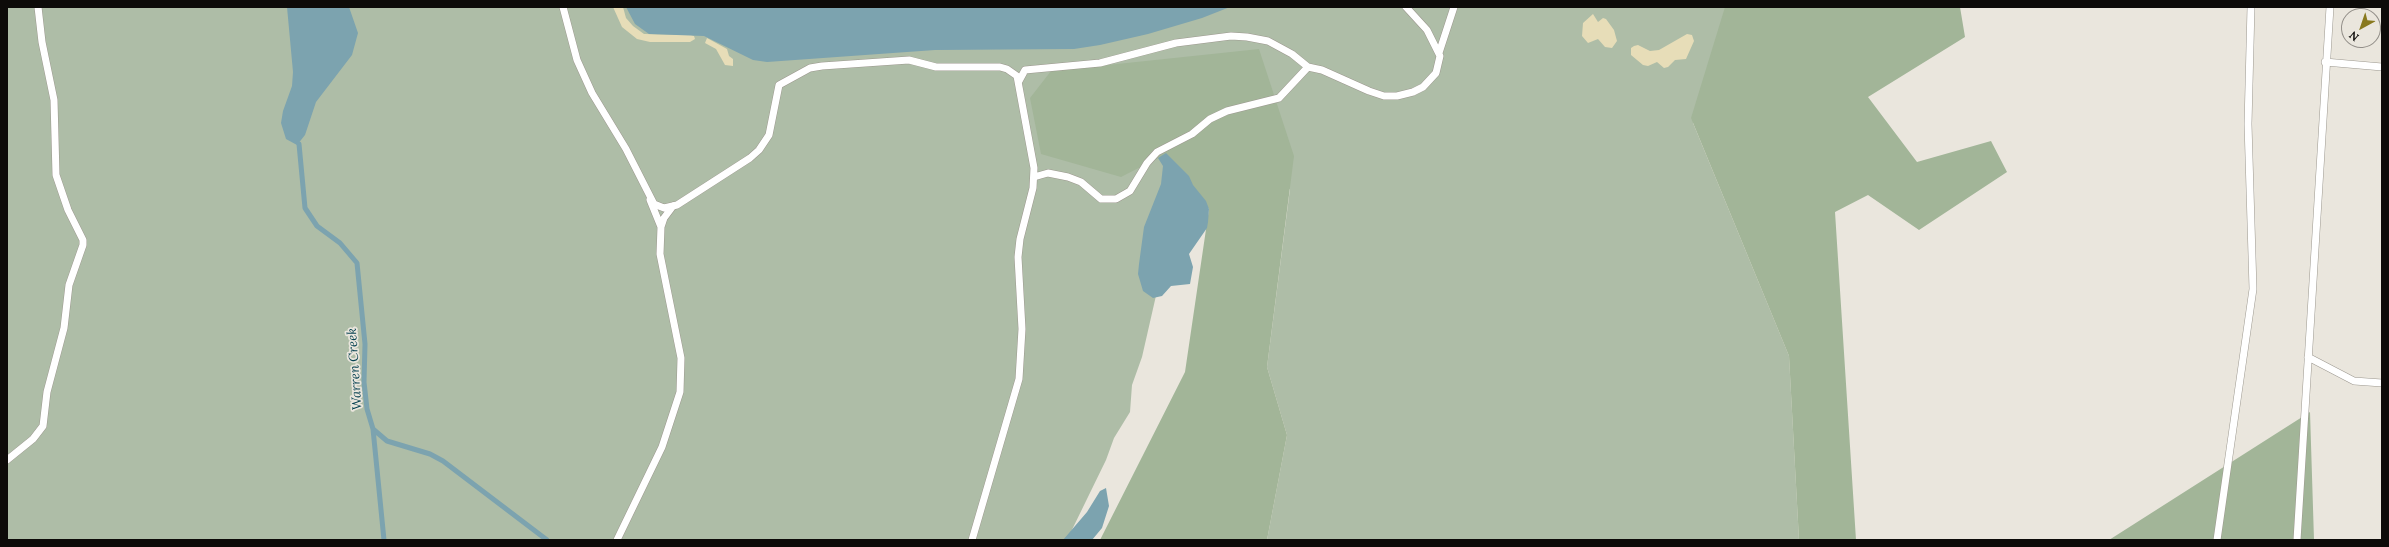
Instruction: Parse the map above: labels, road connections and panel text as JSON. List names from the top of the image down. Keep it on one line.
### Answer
{"water":["Warren Creek"],"north":"bottom left"}
